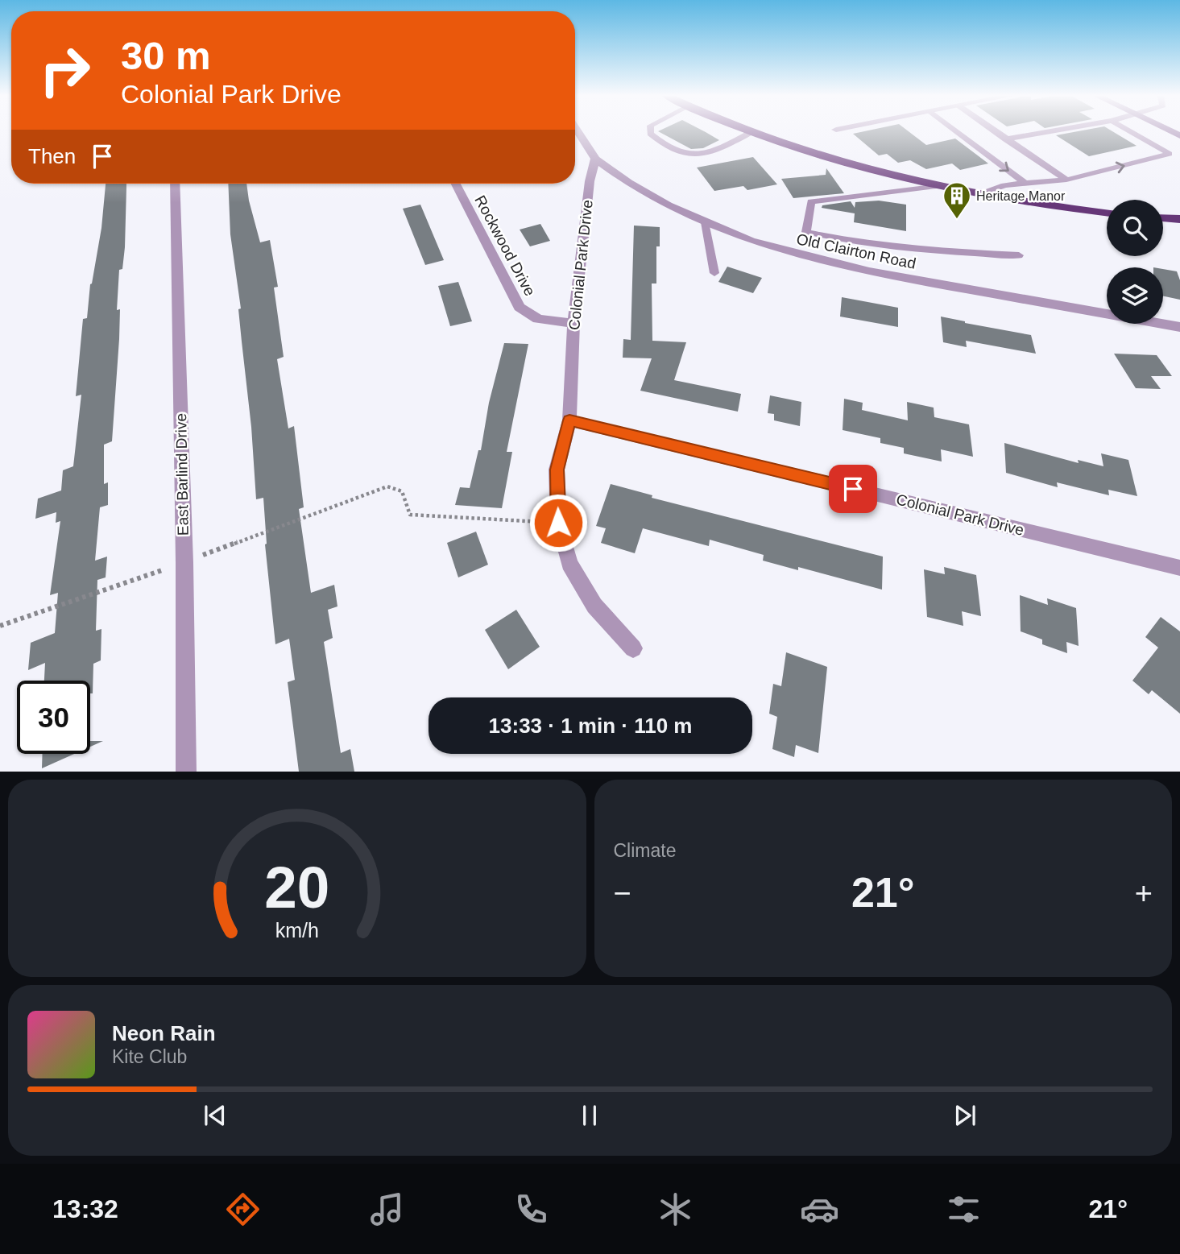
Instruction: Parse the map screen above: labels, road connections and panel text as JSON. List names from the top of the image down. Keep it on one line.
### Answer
{"streets":{"street":["Rockwood Drive","Old Clairton Road","Colonial Park Drive","East Barlind Drive"]},"crossings":[["Rockwood Drive","Colonial Park Drive"],["Old Clairton Road","Colonial Park Drive"]],"places":{"building":["Heritage Manor"]},"page":{"turn":["30 m","Colonial Park Drive"],"then":"Then","limit":"30","trip":"13:33 · 1 min · 110 m","tile":"Climate","heat":["−","21°","+"],"song":["Neon Rain","Kite Club"],"tabs":["13:32","21°"],"gauge":["20","km/h"]}}
